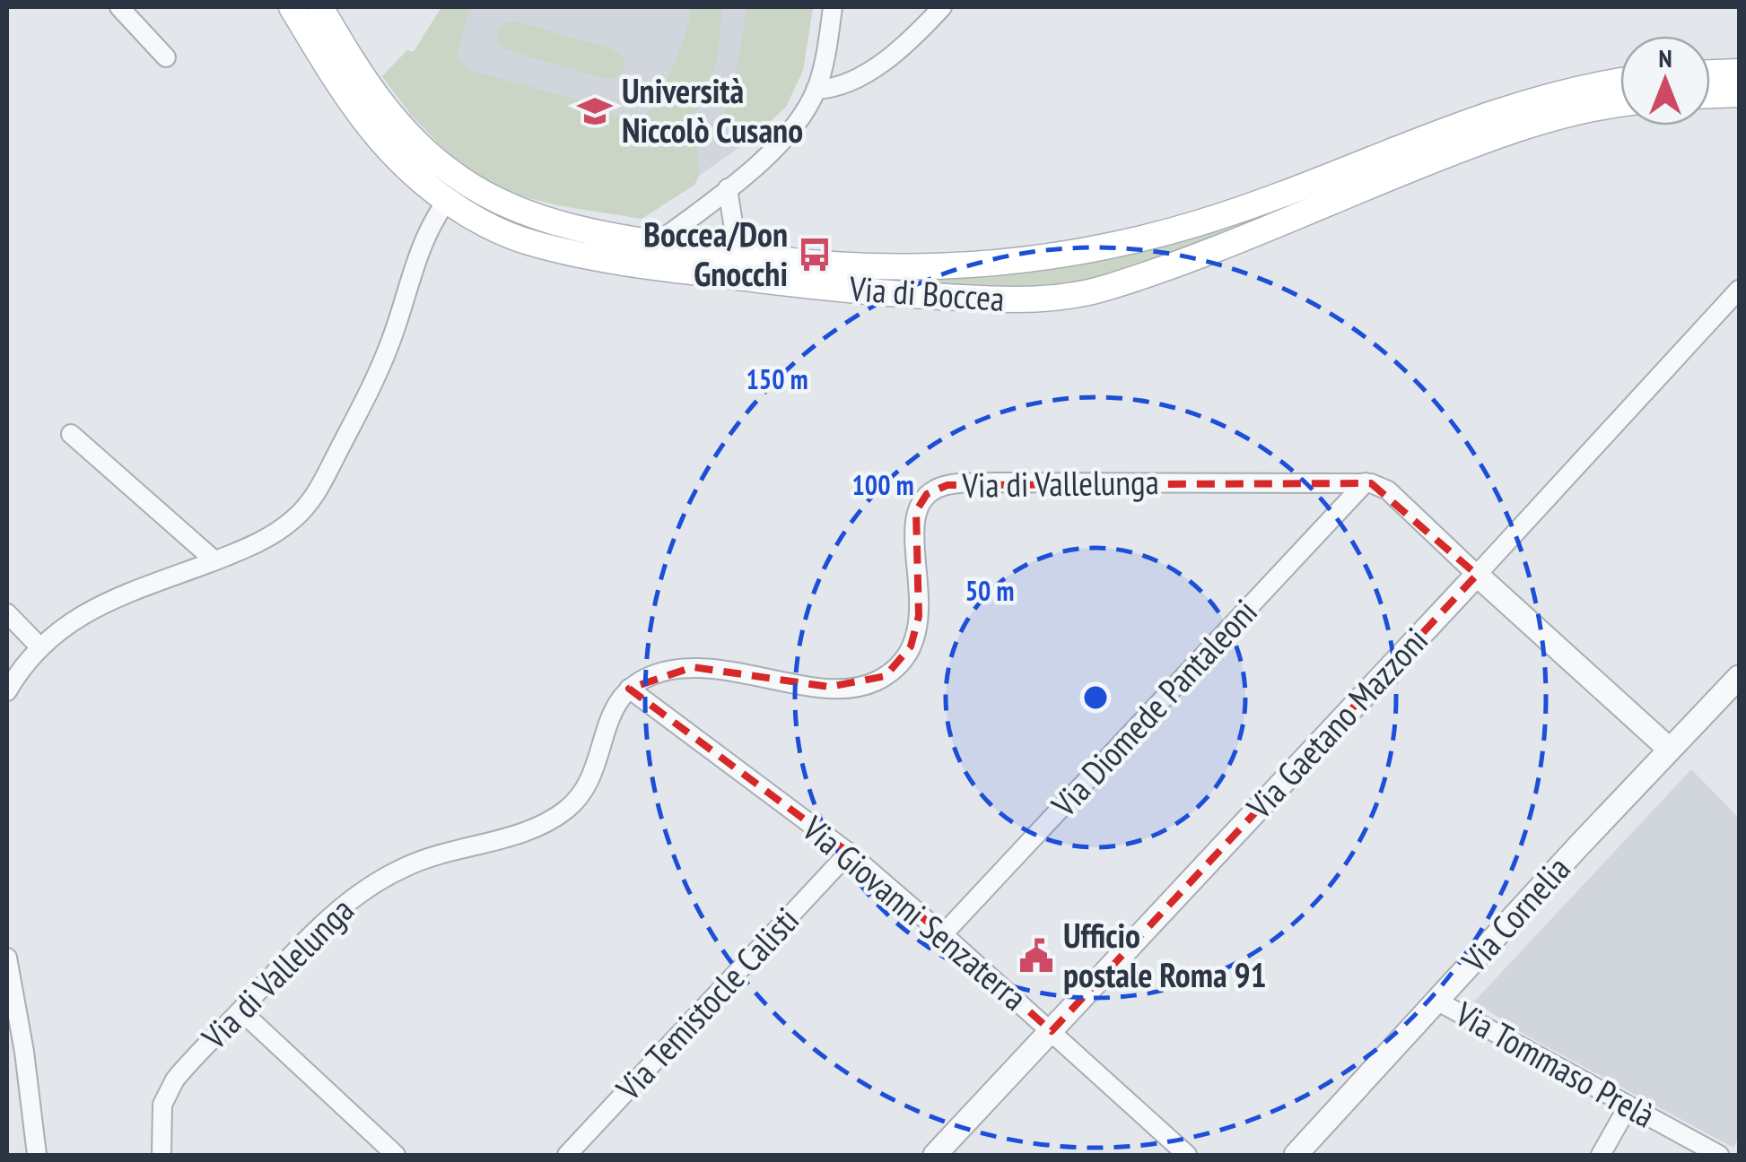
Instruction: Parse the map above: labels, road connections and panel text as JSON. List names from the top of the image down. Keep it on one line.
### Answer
{"streets":{"main road":["Via di Boccea"],"street":["Via di Vallelunga","Via Diomede Pantaleoni","Via Gaetano Mazzoni","Via Giovanni Senzaterra","Via Cornelia","Via Temistocle Calisti","Via Tommaso Prelà"]},"crossings":[["Via di Vallelunga","Via Diomede Pantaleoni"],["Via di Vallelunga","Via Giovanni Senzaterra"],["Via Diomede Pantaleoni","Via Giovanni Senzaterra"],["Via Gaetano Mazzoni","Via Giovanni Senzaterra"],["Via Giovanni Senzaterra","Via Temistocle Calisti"],["Via Cornelia","Via Tommaso Prelà"]],"places":{"school or university":["Università Niccolò Cusano"],"bus stop":["Boccea/Don Gnocchi"],"public building":["Ufficio postale Roma 91"]},"north":"top","rings":["150 m","100 m","50 m"]}
